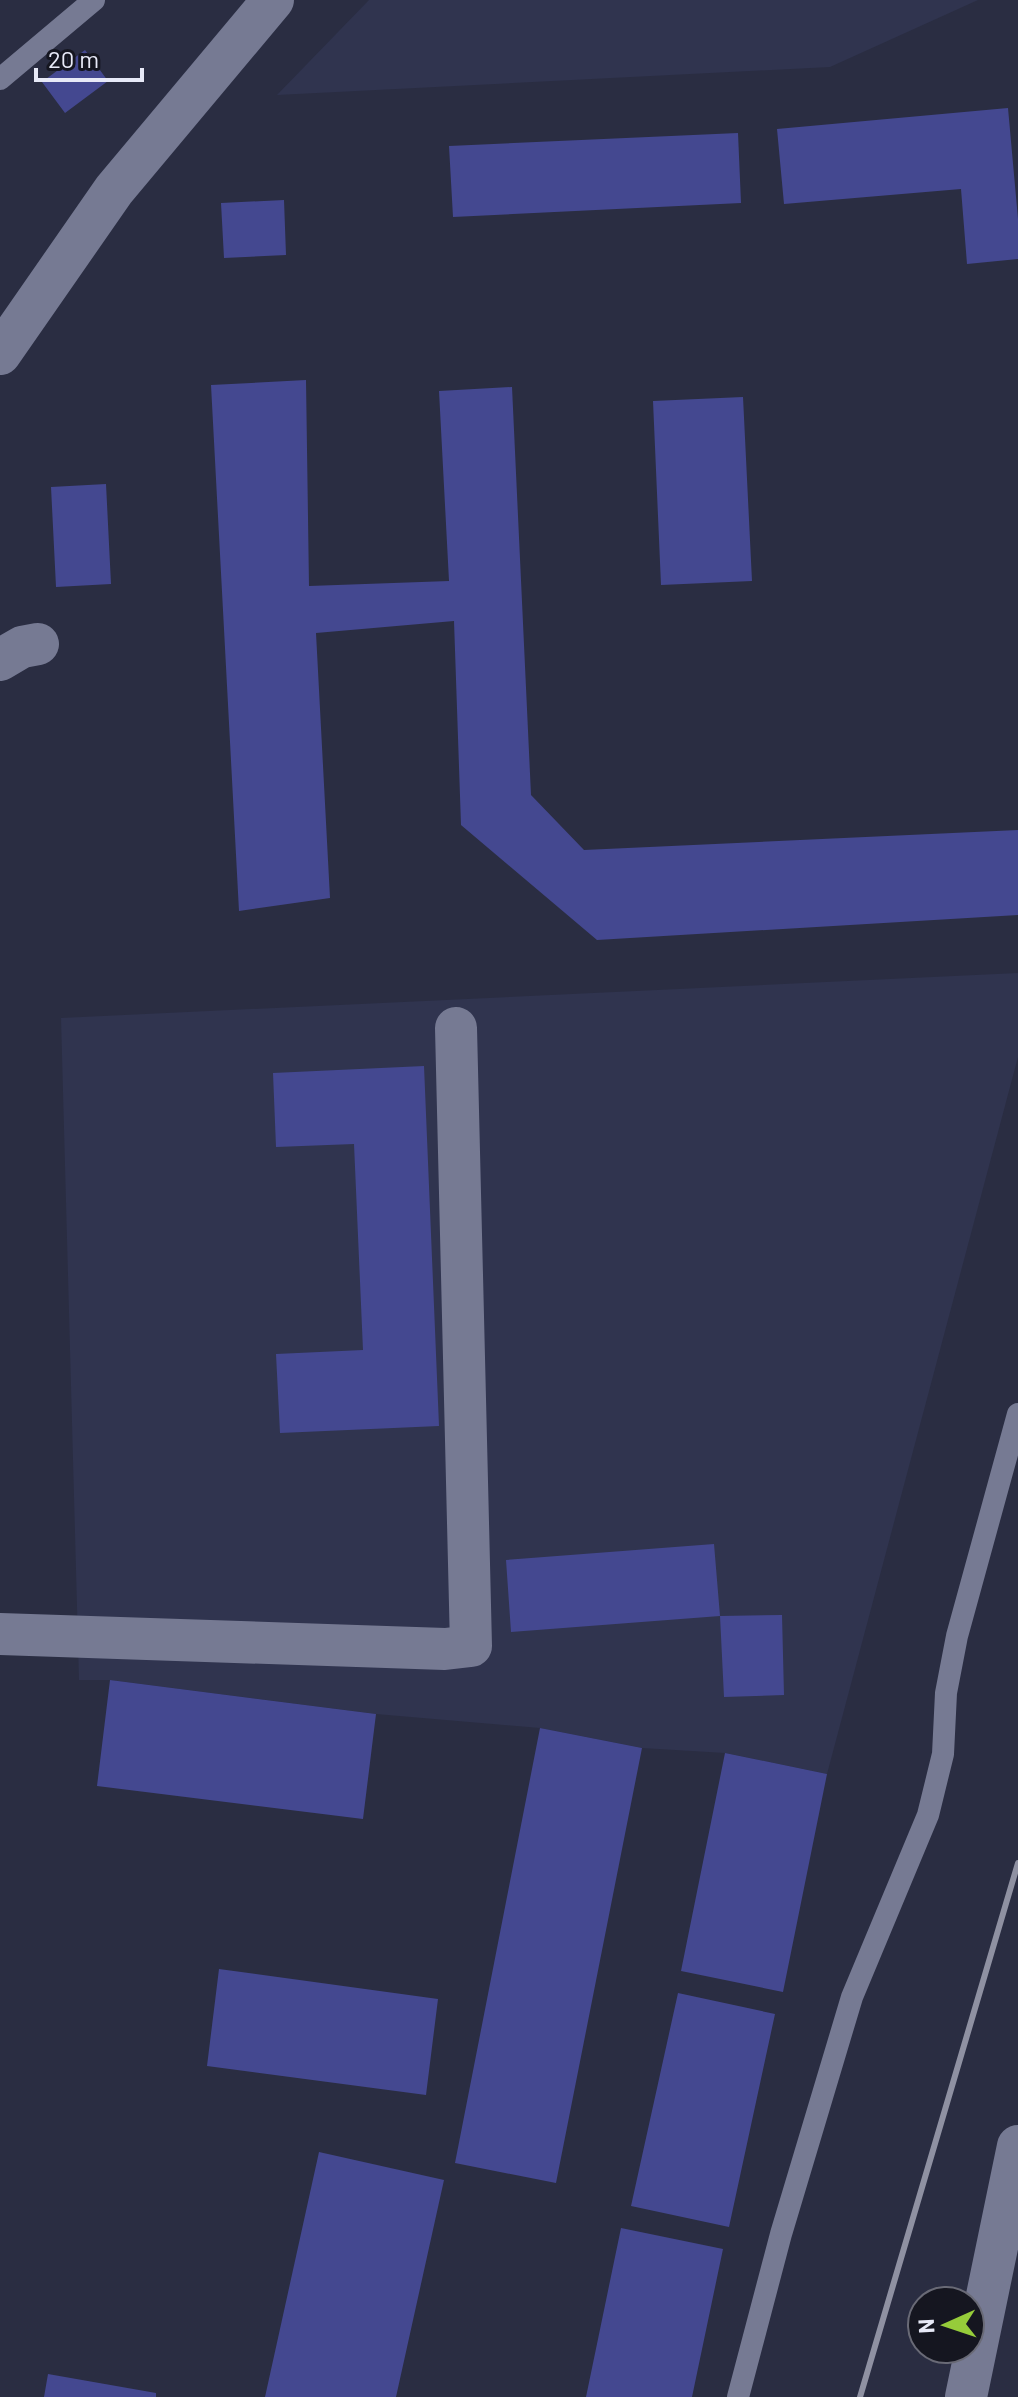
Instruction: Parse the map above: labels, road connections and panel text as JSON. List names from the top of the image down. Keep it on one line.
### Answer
{"scale_bar":"20 m","north":"left"}
